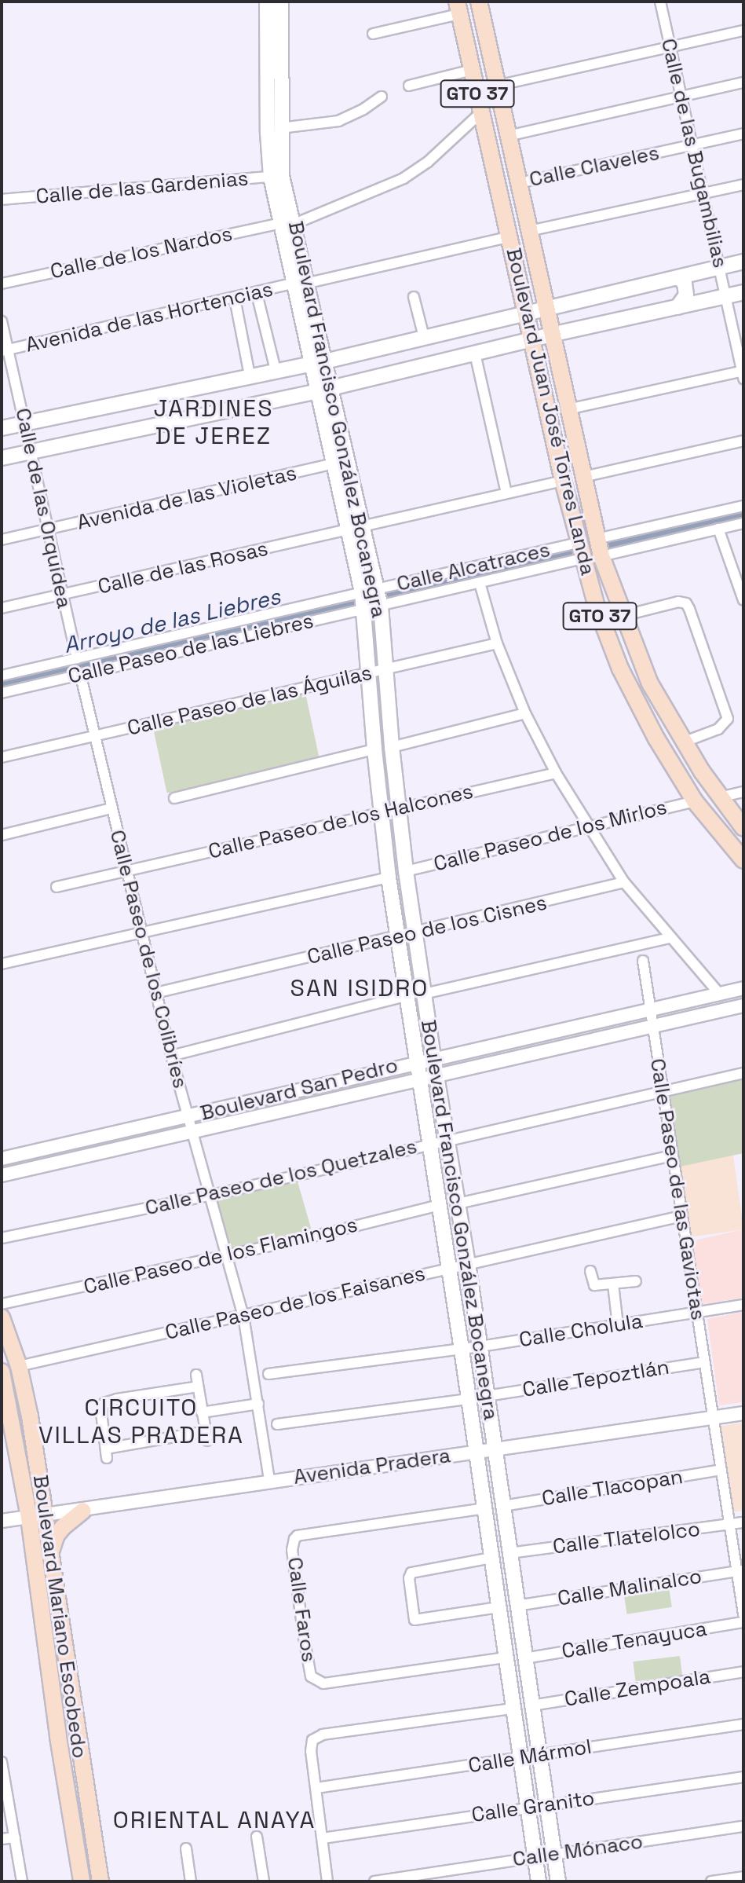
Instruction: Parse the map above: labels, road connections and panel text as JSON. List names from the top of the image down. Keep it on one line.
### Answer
{"streets":{"main road":["GTO 37","Boulevard Juan José Torres Landa","Boulevard Francisco González Bocanegra","Boulevard Mariano Escobedo"],"street":["Calle de las Bugambilias","Calle Claveles","Calle de las Gardenias","Calle de los Nardos","Avenida de las Hortencias","Avenida de las Violetas","Calle de las Orquídea","Calle Alcatraces","Calle de las Rosas","Calle Paseo de las Liebres","Calle Paseo de las Águilas","Calle Paseo de los Halcones","Calle Paseo de los Mirlos","Calle Paseo de los Cisnes","Calle Paseo de los Colibríes","Boulevard San Pedro","Calle Paseo de los Quetzales","Calle Paseo de las Gaviotas","Calle Paseo de los Flamingos","Calle Paseo de los Faisanes","Calle Cholula","Calle Tepoztlán","Avenida Pradera","Calle Tlacopan","Calle Tlatelolco","Calle Malinalco","Calle Faros","Calle Tenayuca","Calle Zempoala","Calle Mármol","Calle Granito","Calle Mónaco"]},"crossings":[["Calle de las Bugambilias","Calle Claveles"],["Calle Claveles","Boulevard Juan José Torres Landa"],["Calle de las Gardenias","Boulevard Francisco González Bocanegra"],["Calle de los Nardos","Boulevard Juan José Torres Landa"],["Calle de los Nardos","Boulevard Francisco González Bocanegra"],["Avenida de las Hortencias","Boulevard Juan José Torres Landa"],["Avenida de las Hortencias","Boulevard Francisco González Bocanegra"],["Avenida de las Hortencias","Calle de las Orquídea"],["Boulevard Juan José Torres Landa","Calle Alcatraces"],["Boulevard Juan José Torres Landa","Calle de las Rosas"],["Boulevard Juan José Torres Landa","Calle Paseo de las Liebres"],["Boulevard Juan José Torres Landa","Calle Paseo de los Mirlos"],["Boulevard Francisco González Bocanegra","Avenida de las Violetas"],["Boulevard Francisco González Bocanegra","Calle Alcatraces"],["Boulevard Francisco González Bocanegra","Calle de las Rosas"],["Boulevard Francisco González Bocanegra","Calle Paseo de las Liebres"],["Boulevard Francisco González Bocanegra","Calle Paseo de las Águilas"],["Boulevard Francisco González Bocanegra","Calle Paseo de los Halcones"],["Boulevard Francisco González Bocanegra","Calle Paseo de los Mirlos"],["Boulevard Francisco González Bocanegra","Calle Paseo de los Cisnes"],["Boulevard Francisco González Bocanegra","Boulevard San Pedro"],["Boulevard Francisco González Bocanegra","Calle Paseo de los Quetzales"],["Boulevard Francisco González Bocanegra","Calle Paseo de los Flamingos"],["Boulevard Francisco González Bocanegra","Calle Paseo de los Faisanes"],["Boulevard Francisco González Bocanegra","Calle Cholula"],["Boulevard Francisco González Bocanegra","Calle Tepoztlán"],["Boulevard Francisco González Bocanegra","Avenida Pradera"],["Boulevard Francisco González Bocanegra","Calle Tlacopan"],["Boulevard Francisco González Bocanegra","Calle Tlatelolco"],["Boulevard Francisco González Bocanegra","Calle Malinalco"],["Boulevard Francisco González Bocanegra","Calle Faros"],["Boulevard Francisco González Bocanegra","Calle Tenayuca"],["Boulevard Francisco González Bocanegra","Calle Zempoala"],["Boulevard Francisco González Bocanegra","Calle Mármol"],["Boulevard Francisco González Bocanegra","Calle Granito"],["Boulevard Francisco González Bocanegra","Calle Mónaco"],["Avenida de las Violetas","Calle de las Orquídea"],["Calle de las Orquídea","Calle Alcatraces"],["Calle de las Orquídea","Calle de las Rosas"],["Calle Paseo de las Liebres","Calle Paseo de los Colibríes"],["Calle Paseo de las Águilas","Calle Paseo de los Colibríes"],["Calle Paseo de los Halcones","Calle Paseo de los Colibríes"],["Calle Paseo de los Cisnes","Calle Paseo de los Colibríes"],["Calle Paseo de los Colibríes","Boulevard San Pedro"],["Calle Paseo de los Colibríes","Calle Paseo de los Quetzales"],["Calle Paseo de los Colibríes","Calle Paseo de los Flamingos"],["Calle Paseo de los Colibríes","Calle Paseo de los Faisanes"],["Boulevard San Pedro","Calle Paseo de las Gaviotas"],["Calle Paseo de los Quetzales","Calle Paseo de las Gaviotas"],["Calle Paseo de las Gaviotas","Calle Paseo de los Faisanes"],["Calle Paseo de las Gaviotas","Calle Cholula"],["Calle Paseo de las Gaviotas","Calle Tepoztlán"],["Calle Paseo de las Gaviotas","Avenida Pradera"],["Calle Paseo de las Gaviotas","Calle Tlacopan"],["Calle Paseo de las Gaviotas","Calle Tlatelolco"],["Calle Paseo de las Gaviotas","Calle Malinalco"],["Calle Paseo de los Faisanes","Boulevard Mariano Escobedo"],["Avenida Pradera","Boulevard Mariano Escobedo"]],"districts":["JARDINES DE JEREZ","SAN ISIDRO","CIRCUITO VILLAS PRADERA","ORIENTAL ANAYA"],"water":["Arroyo de las Liebres"]}
